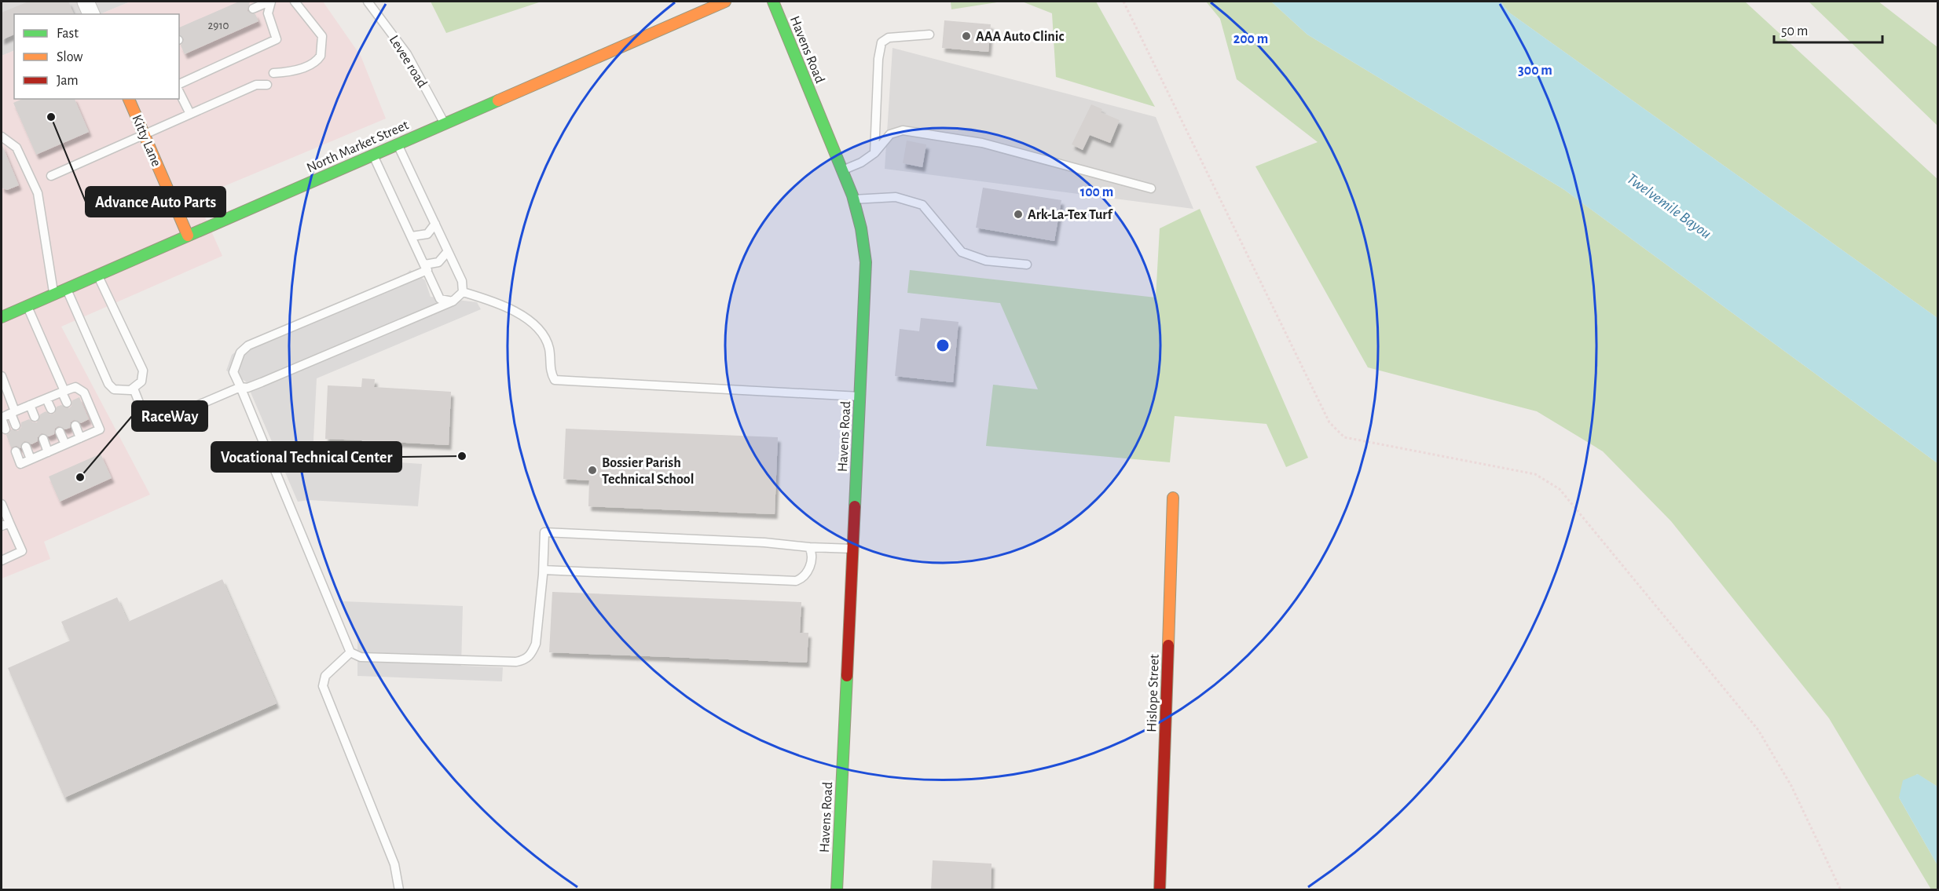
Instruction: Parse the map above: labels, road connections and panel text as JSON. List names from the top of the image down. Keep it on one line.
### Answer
{"streets":{"street":["Havens Road","Kitty Lane","North Market Street","Hislope Street"],"lane":["Levee road"]},"crossings":[["Levee road","North Market Street"],["Kitty Lane","North Market Street"]],"water":["Twelvemile Bayou"],"places":["AAA Auto Clinic","Advance Auto Parts","Ark-La-Tex Turf","Vocational Technical Center","Bossier Parish Technical School","RaceWay"],"house_numbers":["2910"],"legend":["Fast","Slow","Jam"],"scale_bar":"50 m","rings":["200 m","300 m","100 m"]}
